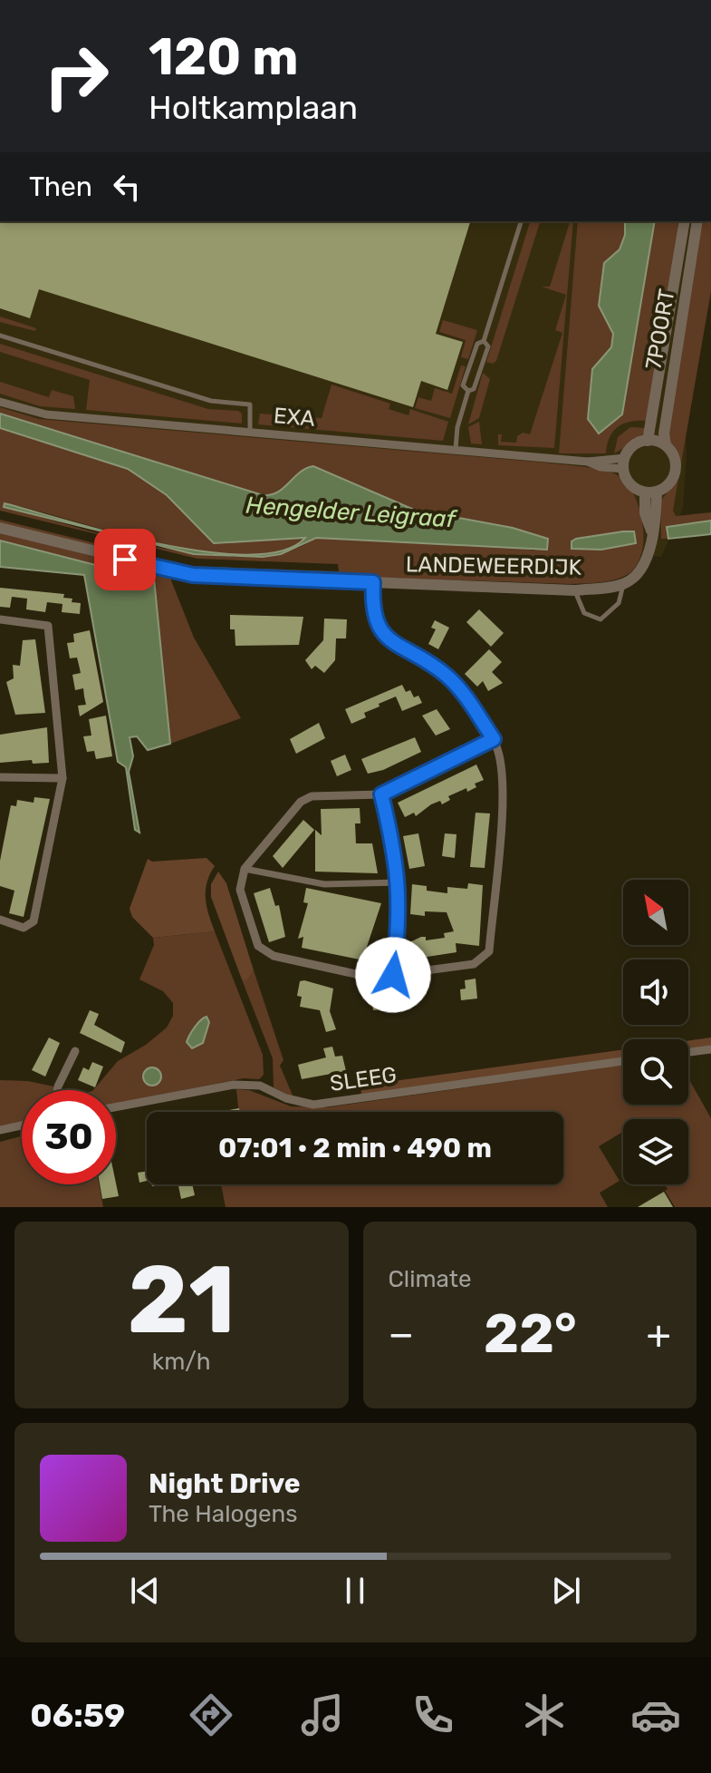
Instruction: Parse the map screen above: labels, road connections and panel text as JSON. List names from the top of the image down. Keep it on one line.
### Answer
{"streets":{"street":["7POORT","EXA","LANDEWEERDIJK","SLEEG"]},"crossings":[["7POORT","EXA"]],"water":["Hengelder Leigraaf"],"north":"top left","page":{"turn":["120 m","Holtkamplaan"],"then":"Then","limit":"30","trip":"07:01 · 2 min · 490 m","tile":[["21","km/h"],"Climate"],"heat":["−","22°","+"],"song":["Night Drive","The Halogens"],"tabs":"06:59"}}
